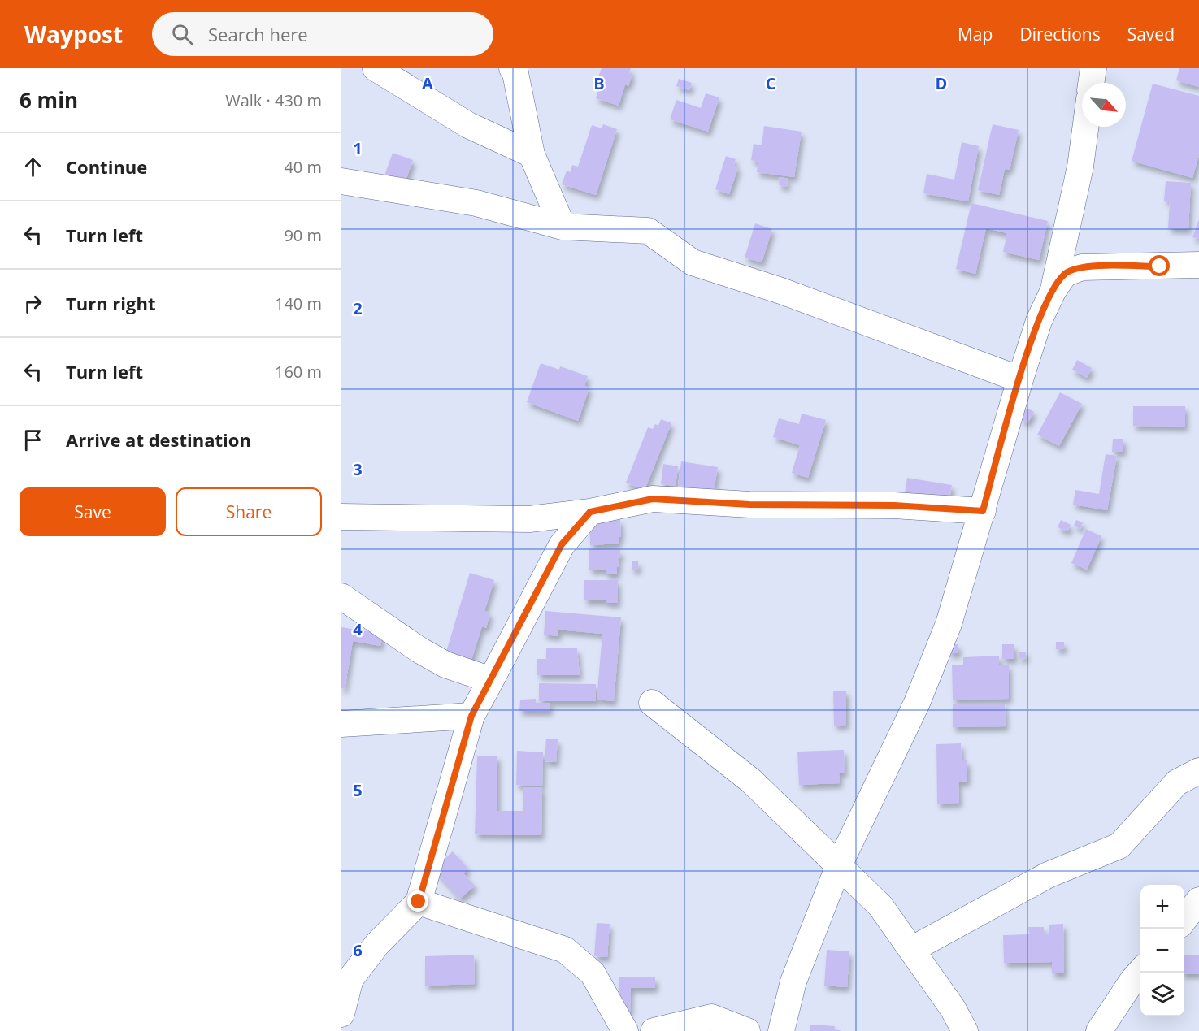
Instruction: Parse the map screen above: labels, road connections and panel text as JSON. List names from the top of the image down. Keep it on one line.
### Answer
{"north":"bottom right","page":{"header":"Waypost","search":"Search here","nav":["Map","Directions","Saved"],"heading":["6 min","Walk · 430 m"],"list":[["Continue","40 m"],["Turn left","90 m"],["Turn right","140 m"],["Turn left","160 m"],"Arrive at destination"],"buttons":["Save","Share"],"map_buttons":["+","−"]},"grid":{"columns":["A","B","C","D"],"rows":["1","2","3","4","5","6"]}}
